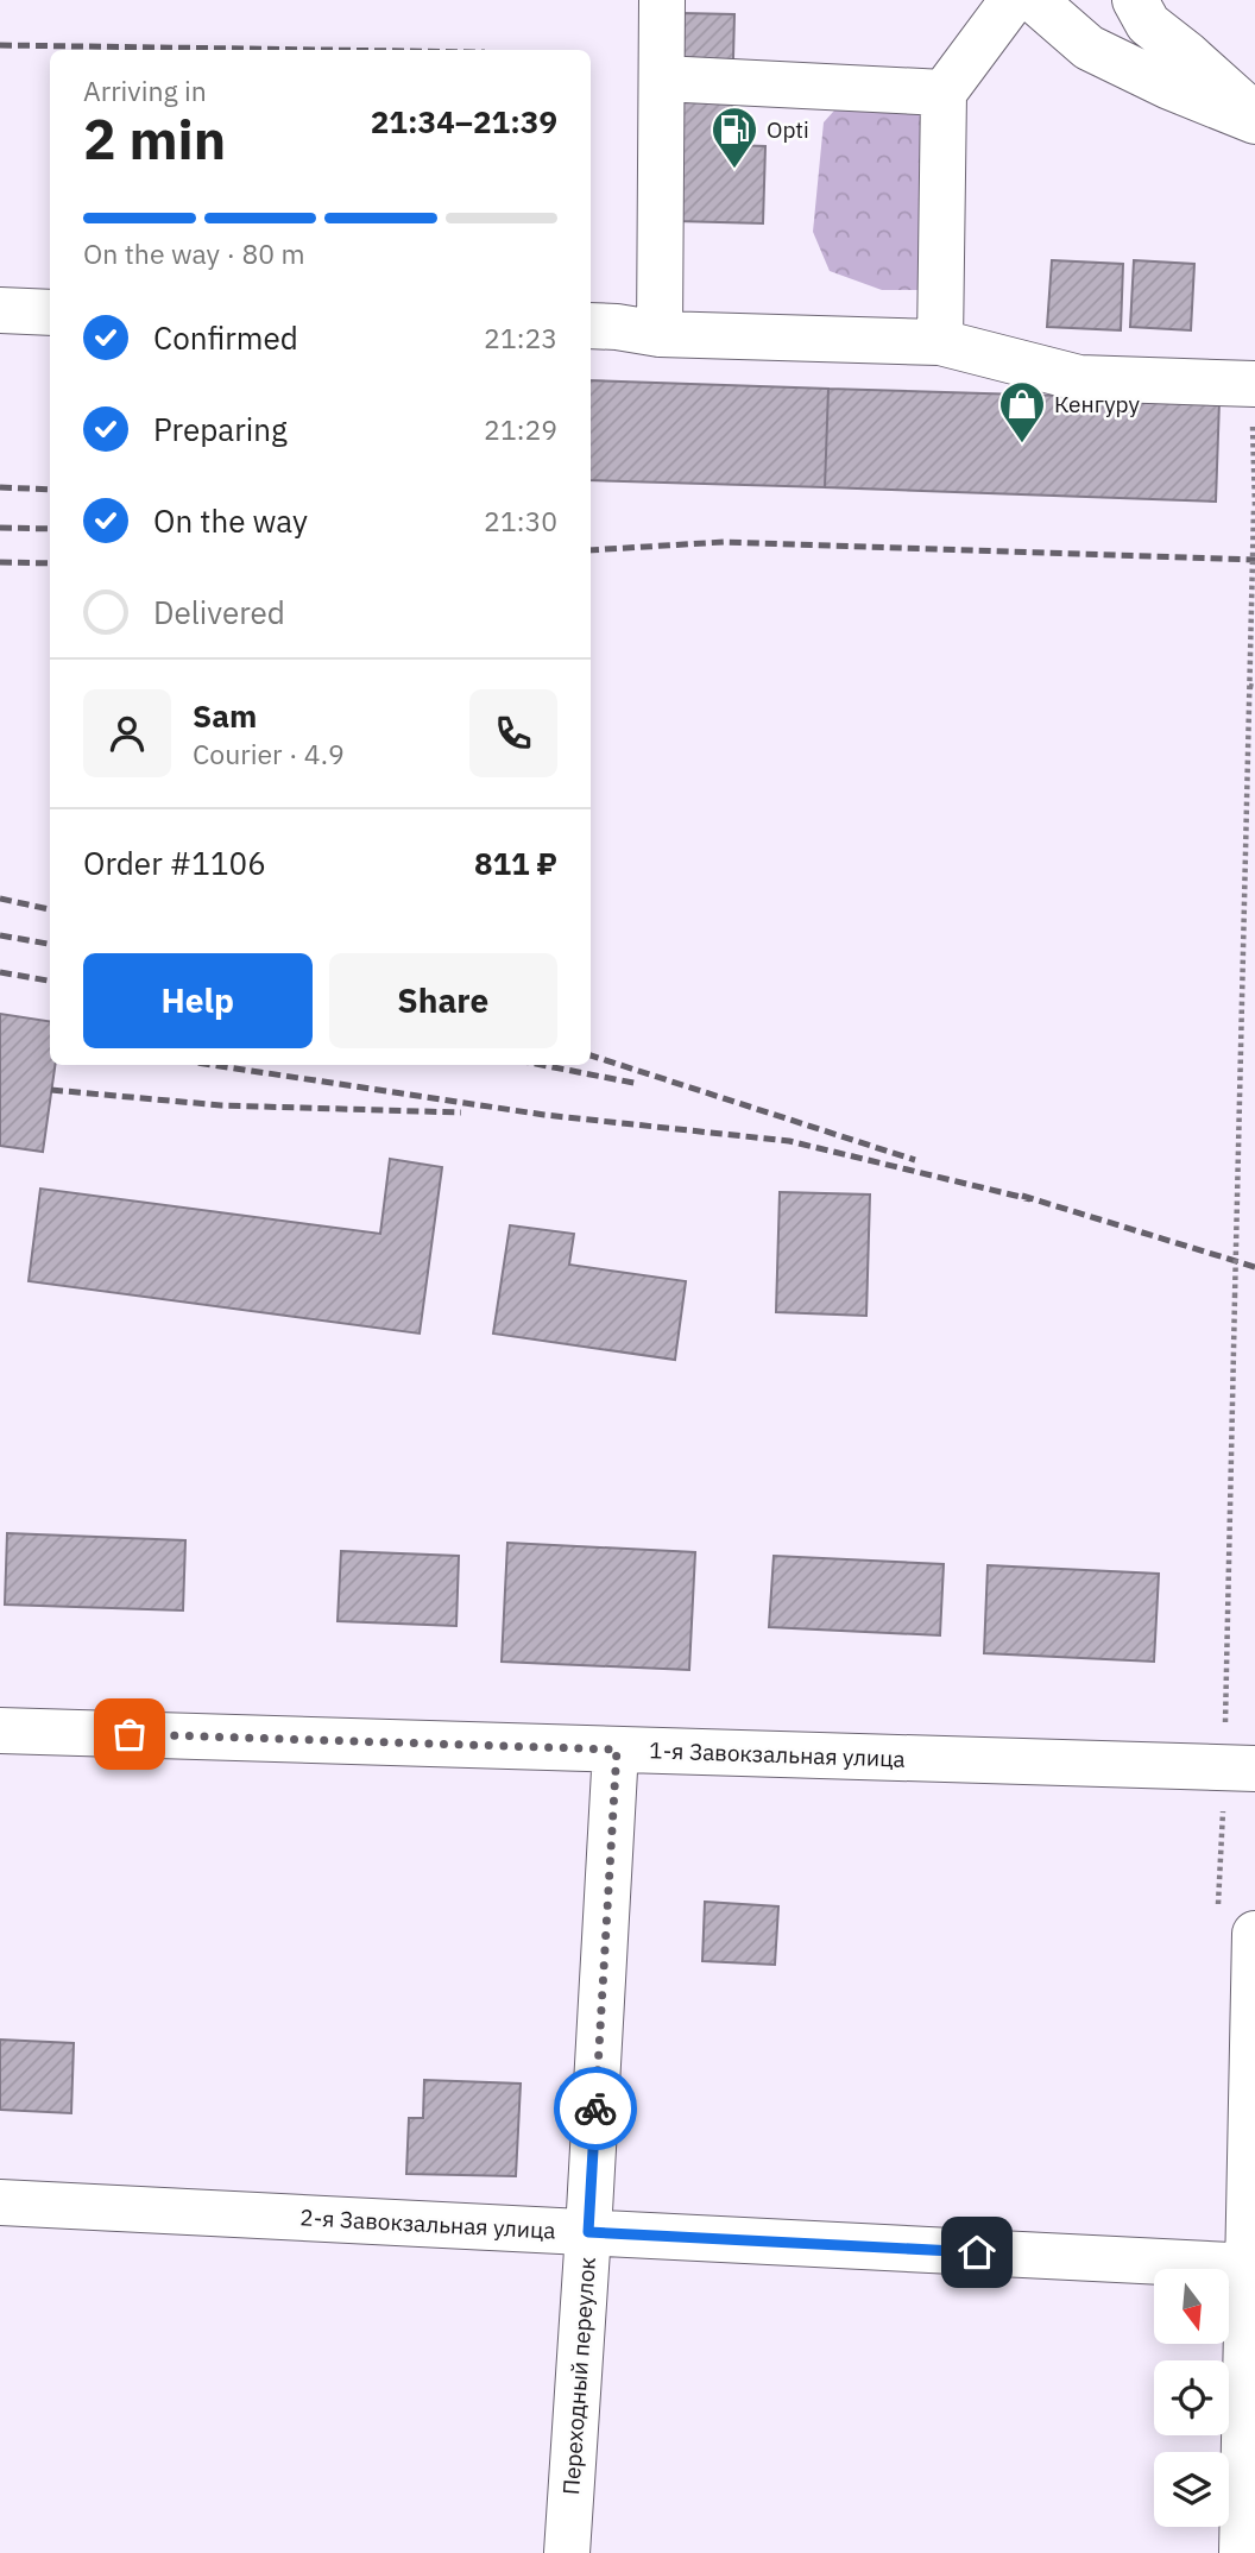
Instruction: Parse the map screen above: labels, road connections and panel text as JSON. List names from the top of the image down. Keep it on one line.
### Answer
{"streets":{"street":["1-я Завокзальная улица","2-я Завокзальная улица","Переходный переулок"]},"crossings":[["1-я Завокзальная улица","Переходный переулок"],["2-я Завокзальная улица","Переходный переулок"]],"places":{"fuel station":["Opti"],"shop":["Кенгуру"]},"north":"bottom","page":{"heading":["2 min","Arriving in","21:34–21:39"],"panel":["Sam","Courier · 4.9","Order #1106","811 ₽"],"bar":"On the way · 80 m","list":[["Confirmed","21:23"],["Preparing","21:29"],["On the way","21:30"],"Delivered"],"buttons":["Help","Share"]}}
